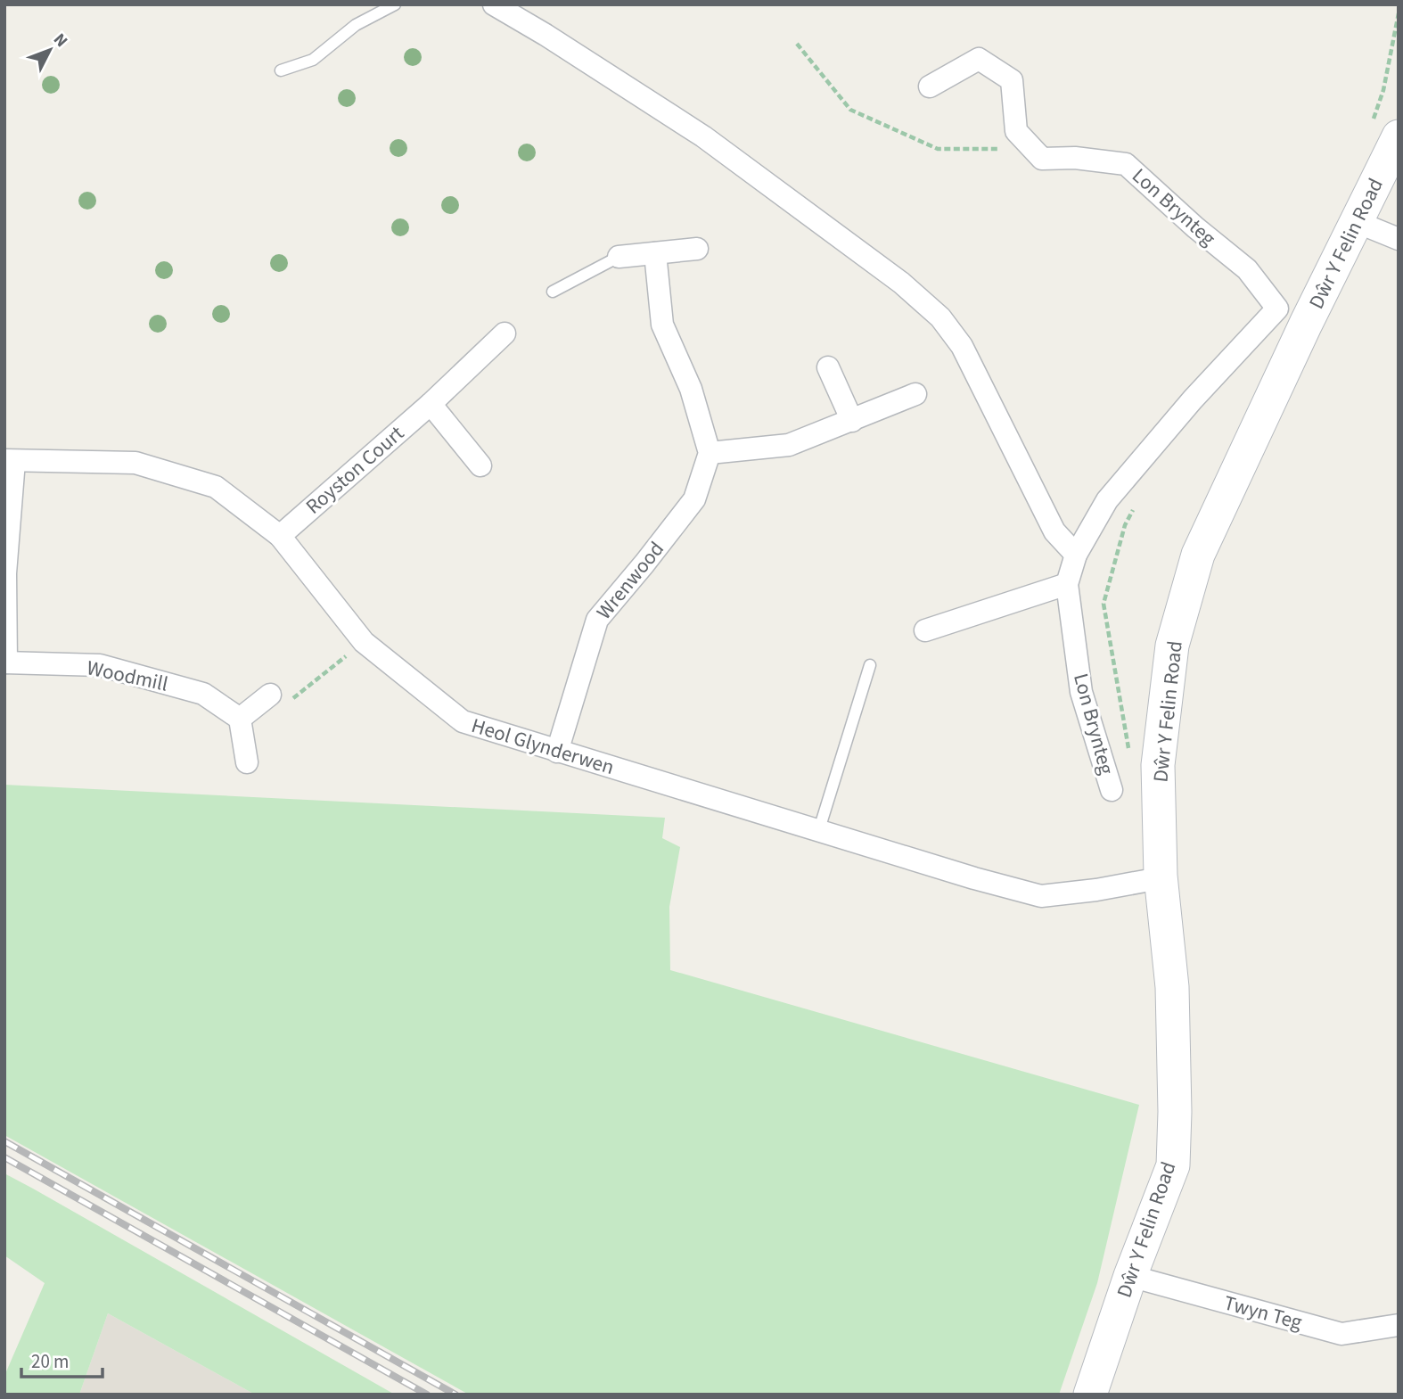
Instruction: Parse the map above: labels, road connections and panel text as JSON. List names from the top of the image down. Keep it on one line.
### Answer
{"streets":{"street":["Lon Brynteg","Dŵr Y Felin Road","Royston Court","Wrenwood","Woodmill","Heol Glynderwen","Twyn Teg"]},"crossings":[["Lon Brynteg","Dŵr Y Felin Road"],["Dŵr Y Felin Road","Heol Glynderwen"],["Dŵr Y Felin Road","Twyn Teg"],["Royston Court","Heol Glynderwen"],["Wrenwood","Heol Glynderwen"],["Woodmill","Heol Glynderwen"]],"scale_bar":"20 m","north":"top right"}
